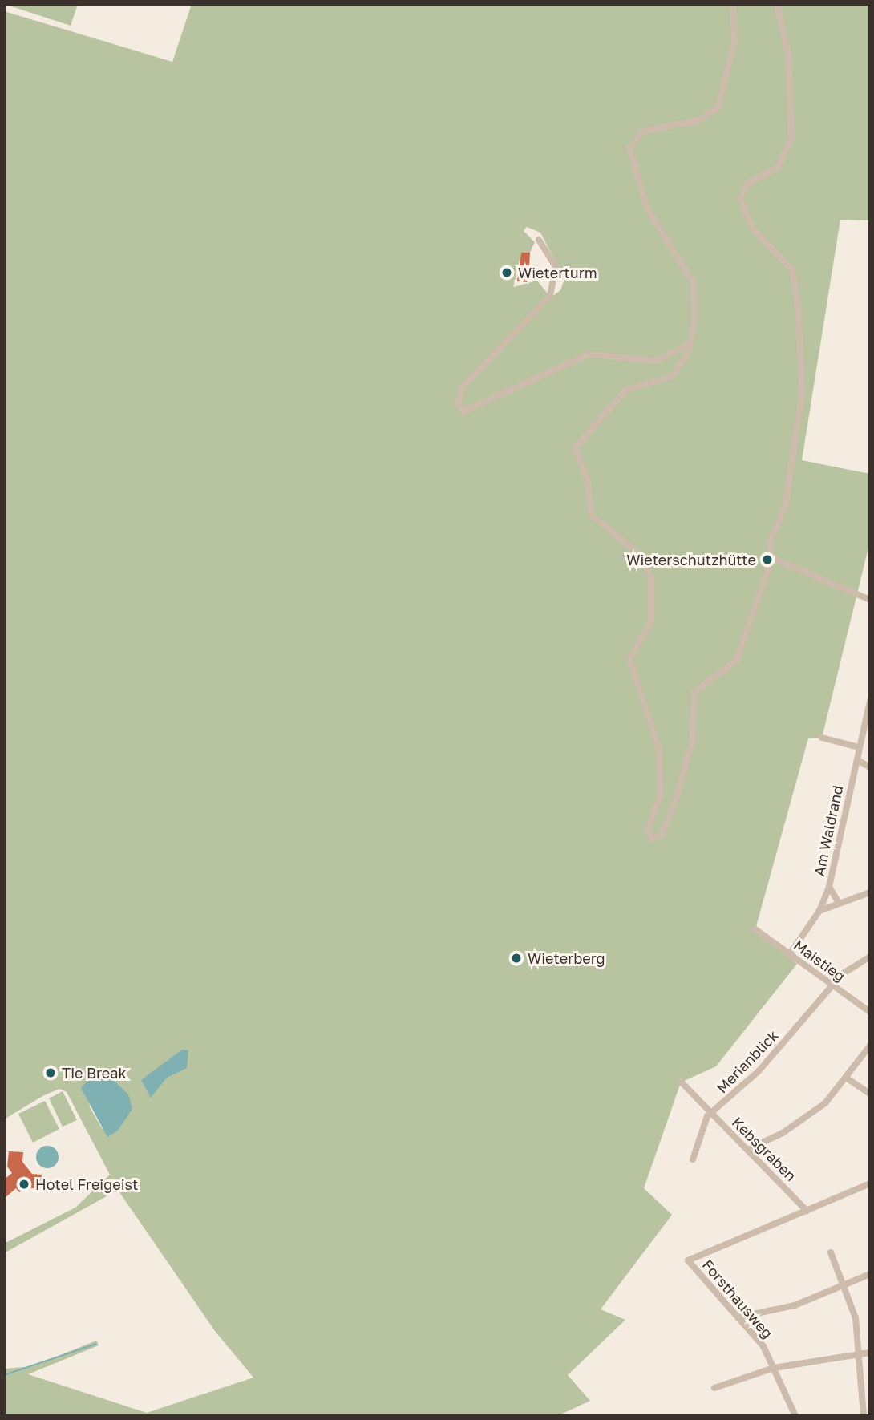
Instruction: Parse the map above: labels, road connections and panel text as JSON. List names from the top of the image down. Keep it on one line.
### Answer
{"streets":{"street":["Am Waldrand","Maistieg","Merianblick","Kebsgraben","Forsthausweg"]},"crossings":[["Am Waldrand","Maistieg"],["Maistieg","Merianblick"],["Merianblick","Kebsgraben"],["Kebsgraben","Forsthausweg"]],"places":["Wieterturm","Wieterschutzhütte","Wieterberg","Tie Break","Hotel Freigeist"]}
